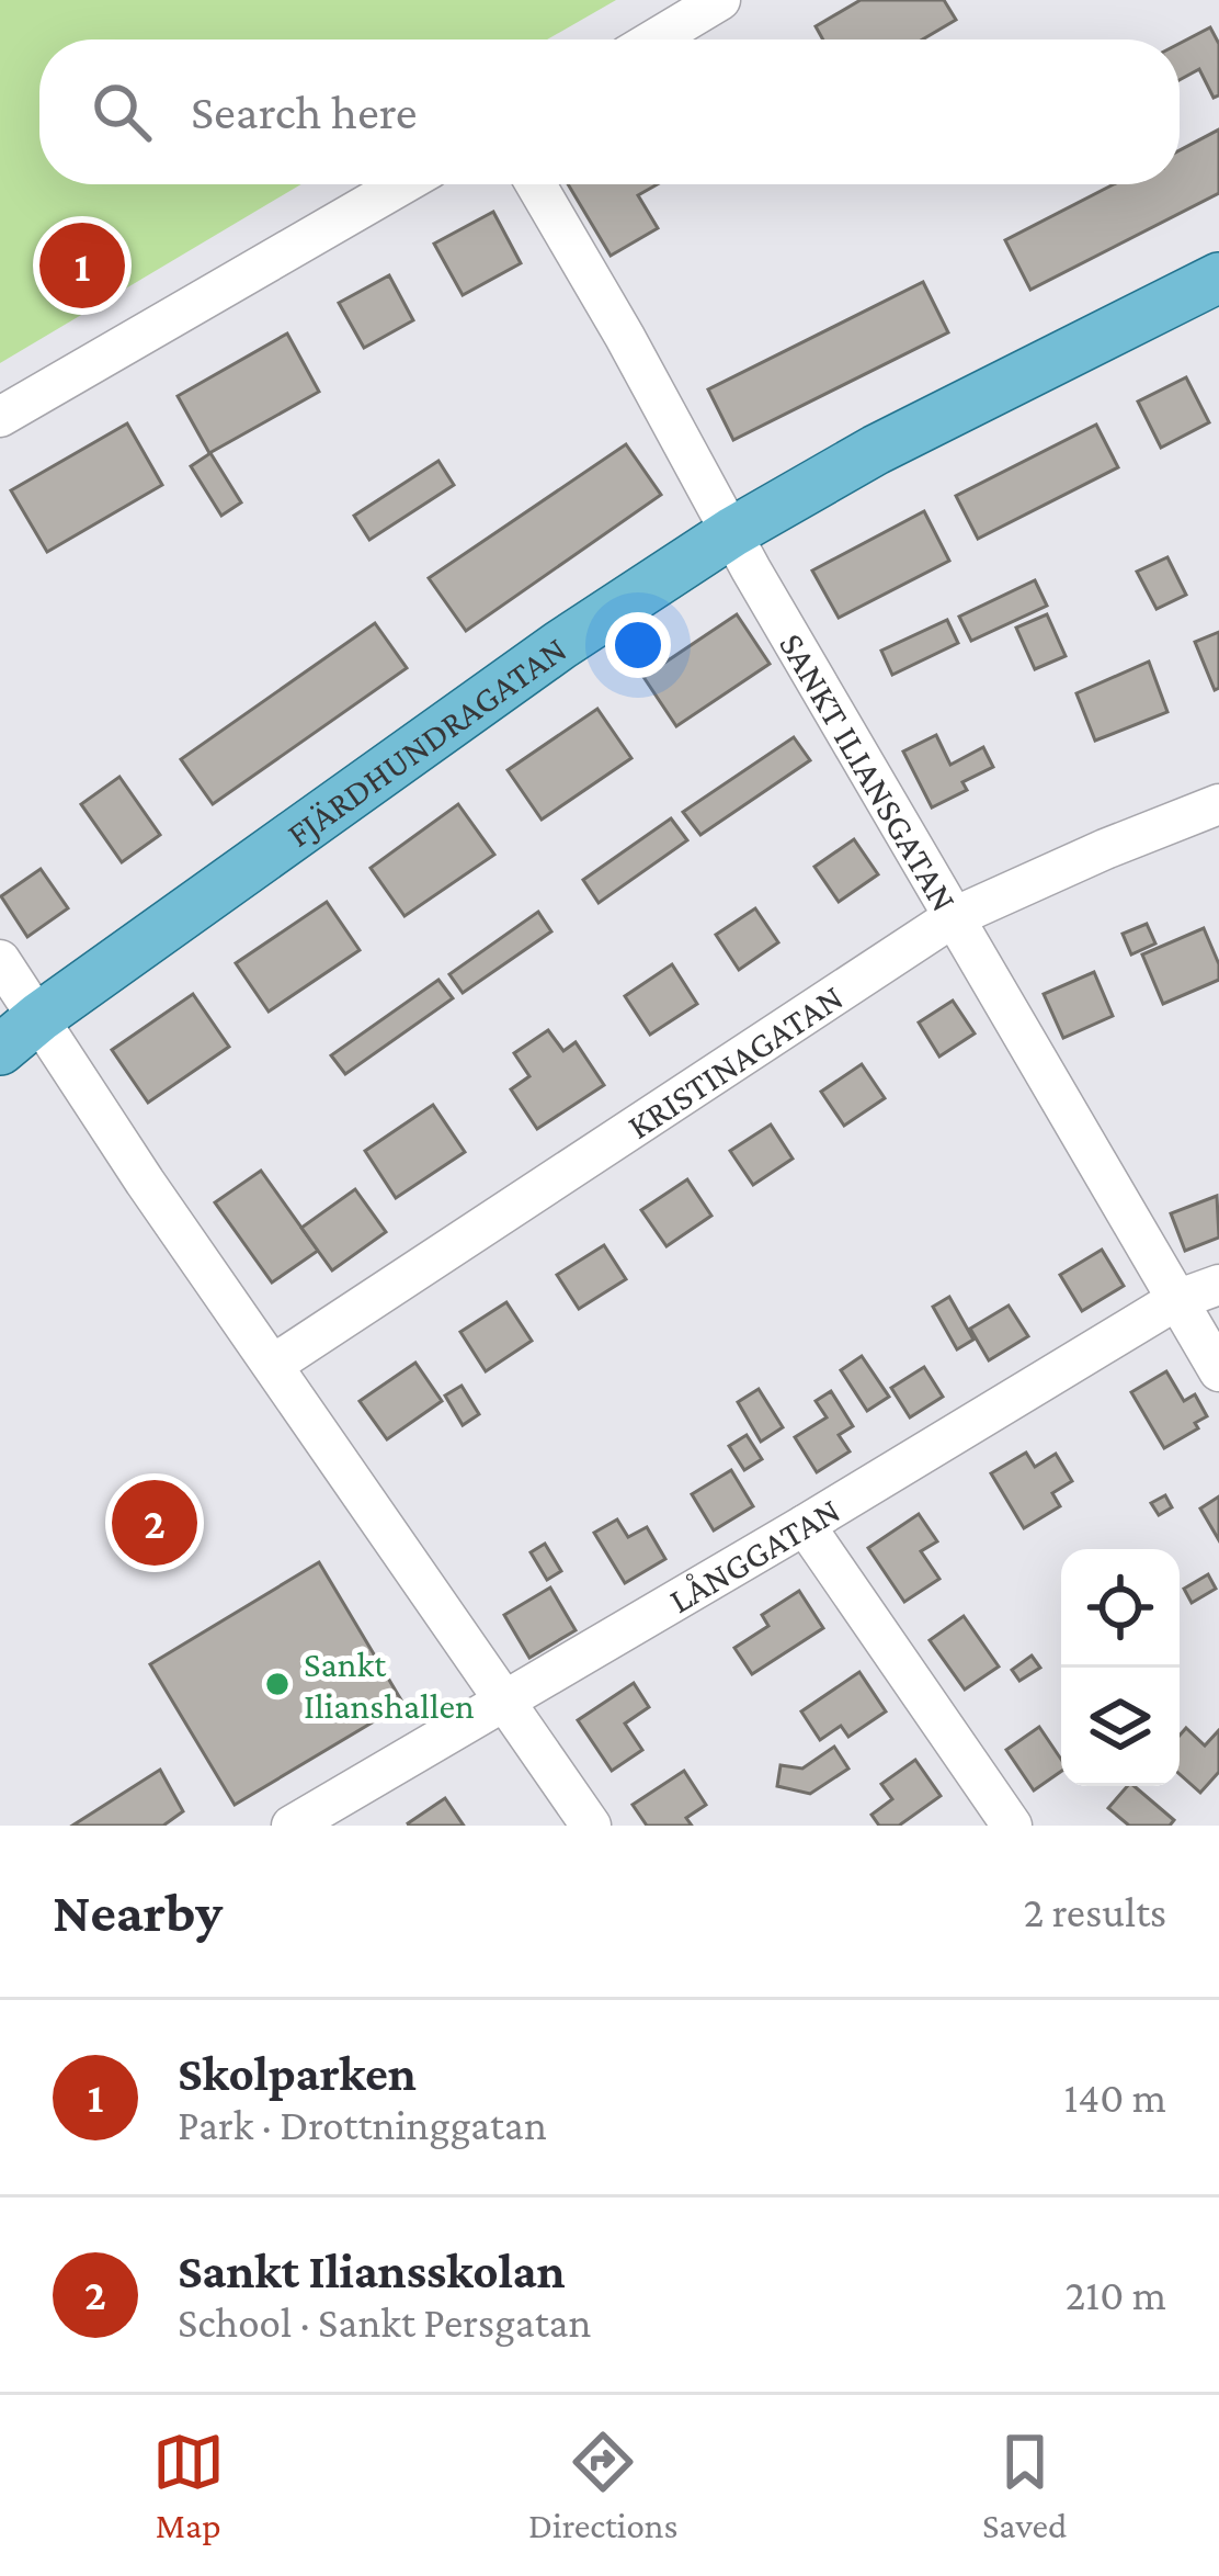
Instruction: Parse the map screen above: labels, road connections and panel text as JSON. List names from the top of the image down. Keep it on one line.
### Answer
{"streets":{"main road":["FJÄRDHUNDRAGATAN"],"street":["SANKT ILIANSGATAN","KRISTINAGATAN","LÅNGGATAN"]},"crossings":[["FJÄRDHUNDRAGATAN","SANKT ILIANSGATAN"],["SANKT ILIANSGATAN","KRISTINAGATAN"],["SANKT ILIANSGATAN","LÅNGGATAN"]],"places":["Sankt Ilianshallen"],"page":{"search":"Search here","pins":["1","2"],"heading":["Nearby","2 results"],"list":[{"mark":"1","name":"Skolparken","note":"Park · Drottninggatan","value":"140 m"},{"mark":"2","name":"Sankt Iliansskolan","note":"School · Sankt Persgatan","value":"210 m"}],"nav":["Map","Directions","Saved"]}}
